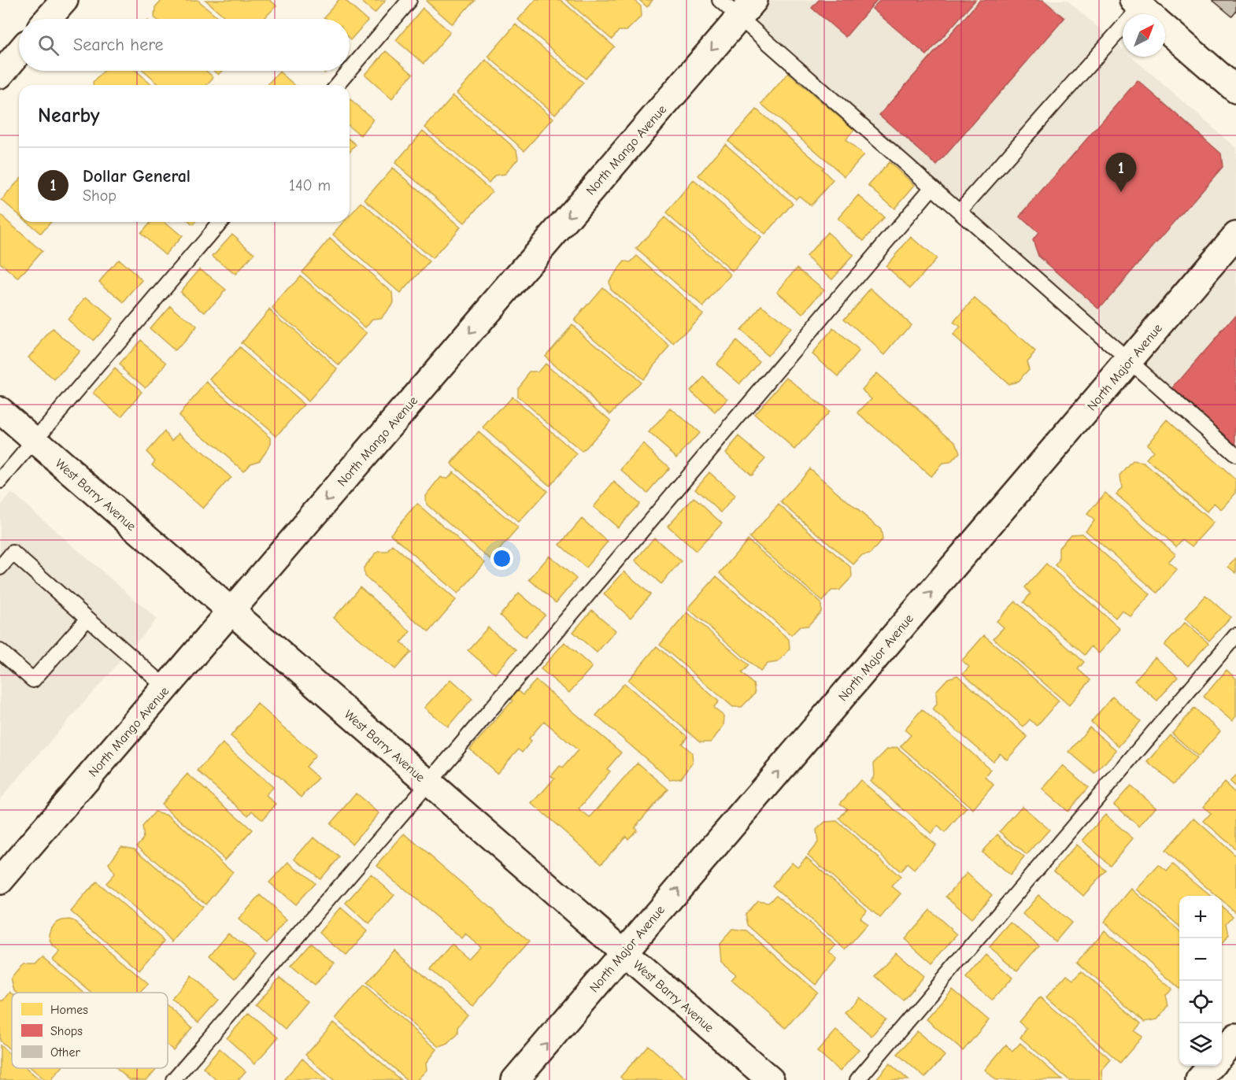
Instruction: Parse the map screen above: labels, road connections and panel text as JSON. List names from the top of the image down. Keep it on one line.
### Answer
{"streets":{"street":["North Mango Avenue","North Major Avenue","West Barry Avenue"]},"crossings":[["North Mango Avenue","West Barry Avenue"],["North Major Avenue","West Barry Avenue"]],"one_way":["North Mango Avenue","North Major Avenue"],"legend":["Homes","Shops","Other"],"north":"top right","page":{"search":"Search here","heading":"Nearby","list":[{"mark":"1","name":"Dollar General","note":"Shop","value":"140 m"}],"pins":"1","map_buttons":["+","−"]}}
